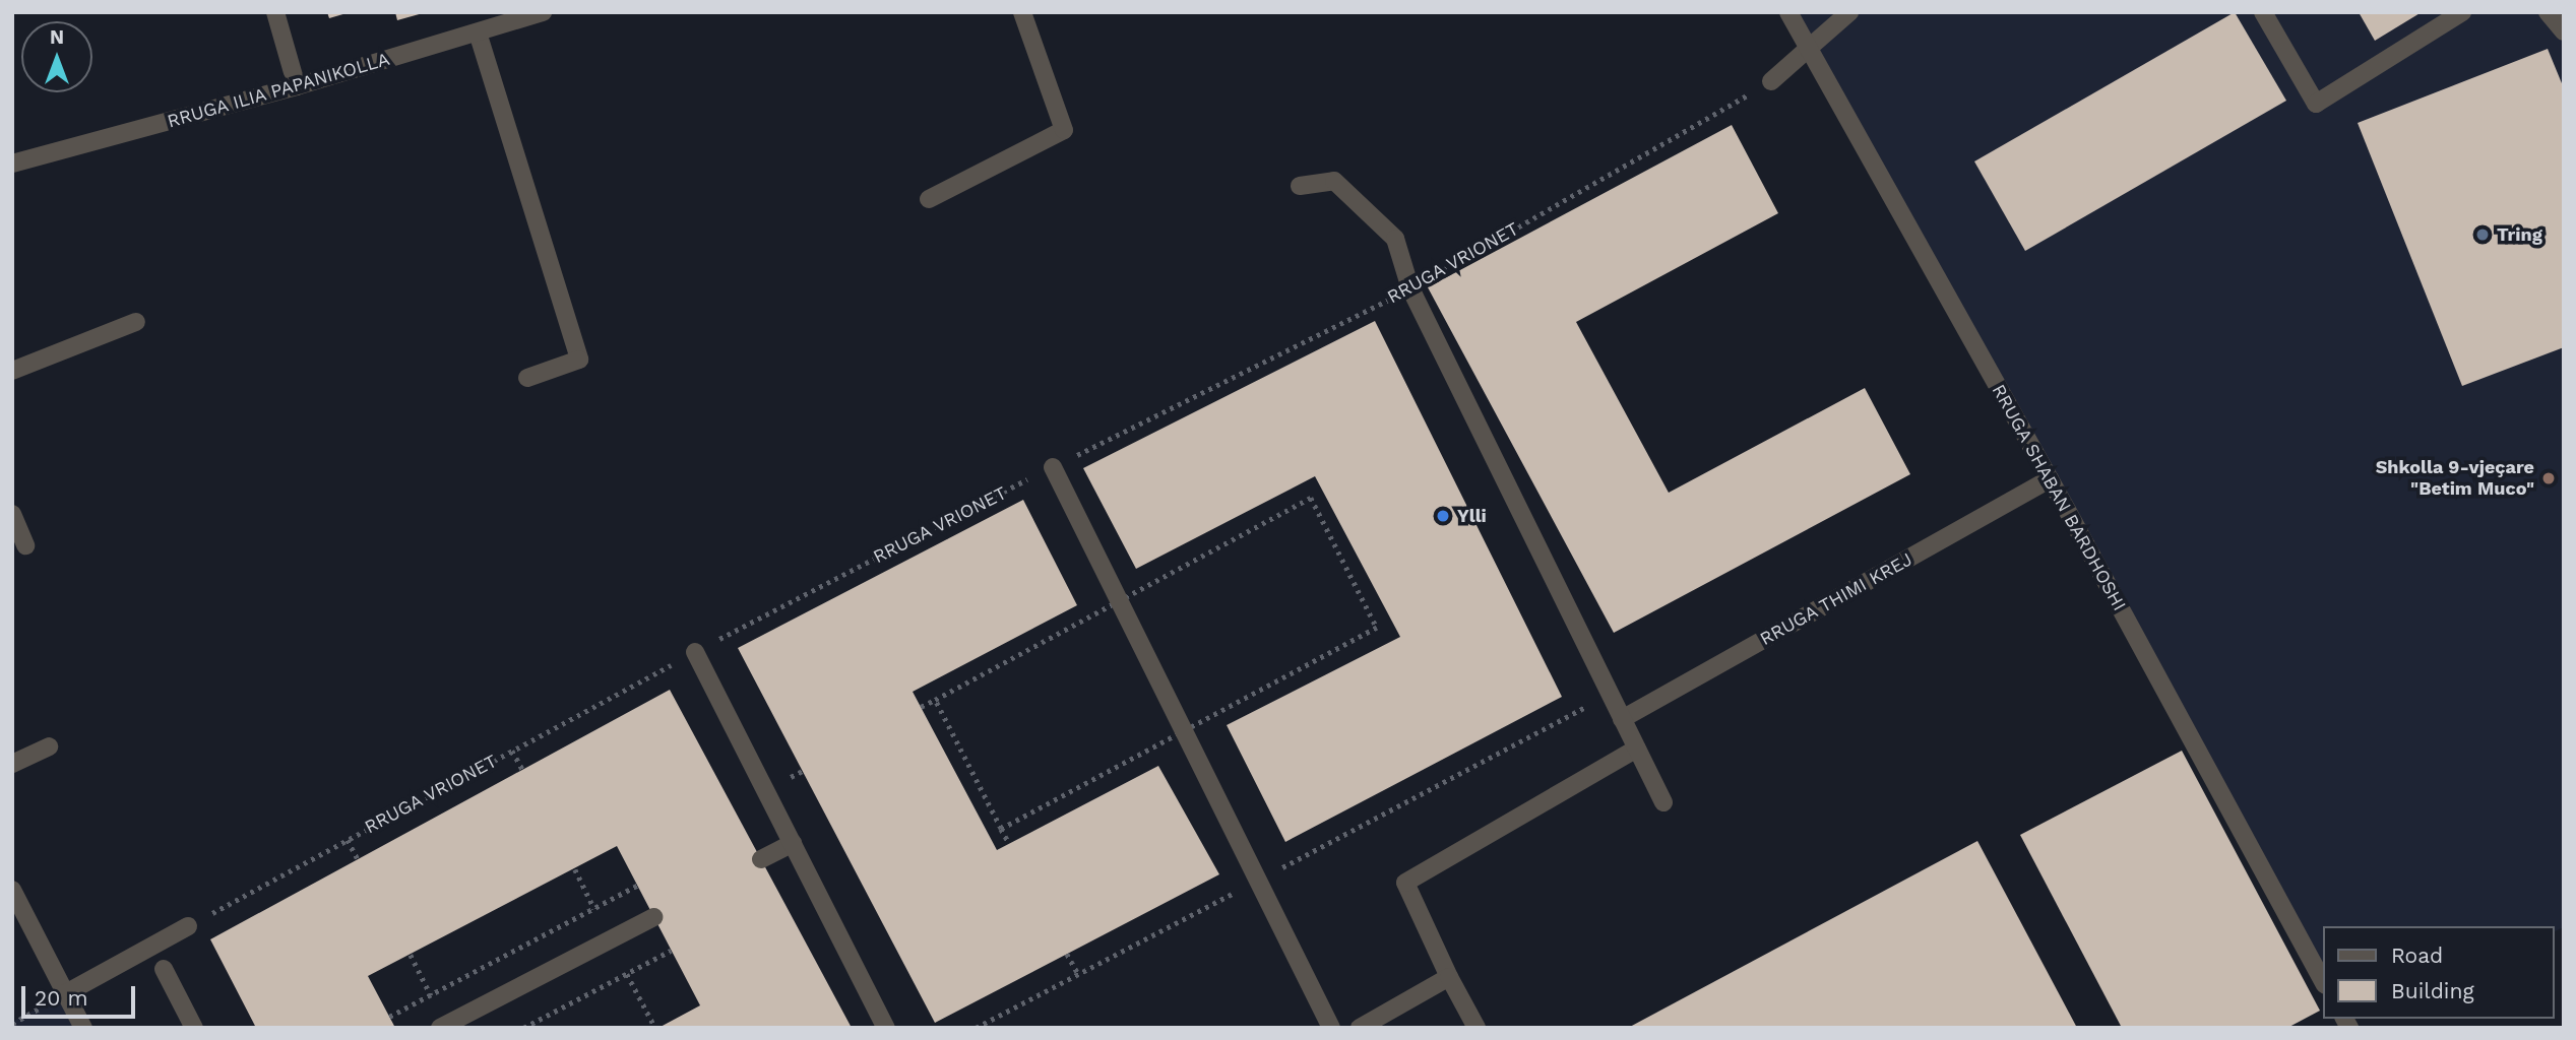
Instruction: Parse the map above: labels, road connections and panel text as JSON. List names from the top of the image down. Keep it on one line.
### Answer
{"streets":{"street":["RRUGA ILIA PAPANIKOLLA","RRUGA SHABAN BARDHOSHI","RRUGA THIMI KREJ"],"path":["RRUGA VRIONET"]},"crossings":[["RRUGA SHABAN BARDHOSHI","RRUGA THIMI KREJ"]],"places":["Tring","Shkolla 9-vjeçare \"Betim Muco\"","Ylli"],"legend":["Road","Building"],"scale_bar":"20 m","north":"top"}
